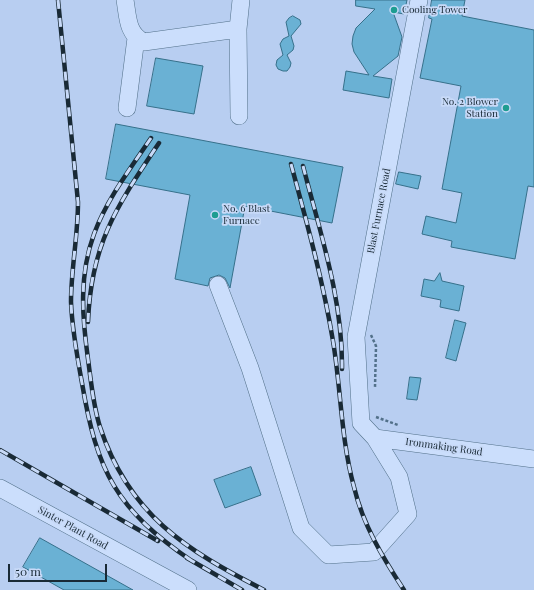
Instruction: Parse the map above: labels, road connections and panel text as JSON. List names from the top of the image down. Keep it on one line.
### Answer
{"streets":{"street":["Blast Furnace Road","Ironmaking Road","Sinter Plant Road"]},"places":["Cooling Tower","No. 2 Blower Station","No. 6 Blast Furnace"],"scale_bar":"50 m"}
